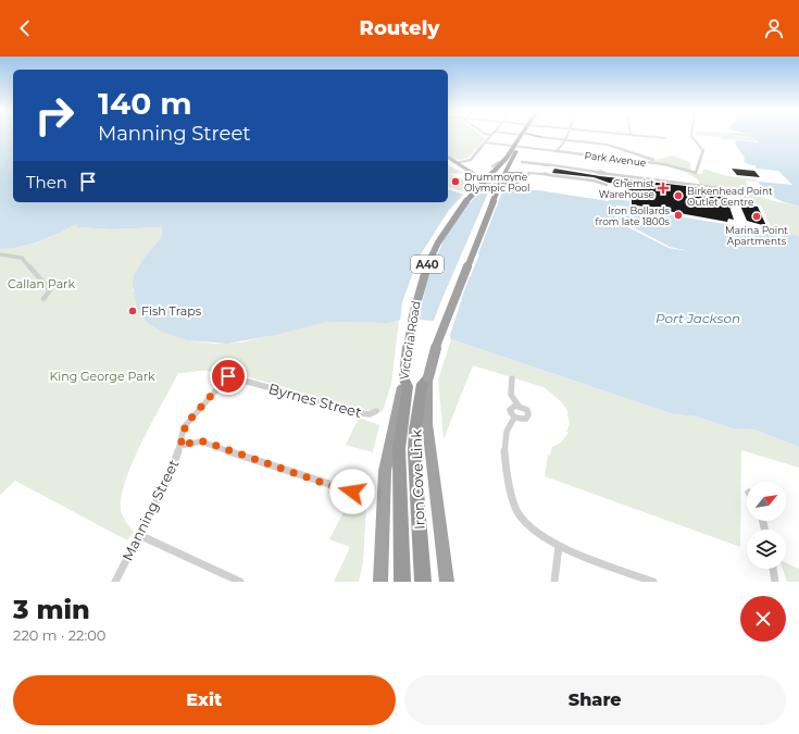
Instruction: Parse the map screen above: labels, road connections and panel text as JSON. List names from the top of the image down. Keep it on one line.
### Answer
{"streets":{"highway":["A40","Victoria Road","Iron Cove Link"],"street":["Park Avenue","Byrnes Street","Manning Street"]},"crossings":[["Park Avenue","Victoria Road"],["Victoria Road","Iron Cove Link"],["Byrnes Street","Manning Street"]],"water":["Port Jackson"],"parks":["Callan Park","King George Park"],"places":{"other":["Drummoyne Olympic Pool","Birkenhead Point Outlet Centre","Iron Bollards from late 1800s","Marina Point Apartments","Fish Traps"],"health":["Chemist Warehouse"]},"north":"top right","page":{"header":"Routely","turn":["140 m","Manning Street"],"then":"Then","heading":["3 min","220 m · 22:00"],"buttons":["Exit","Share"]}}
